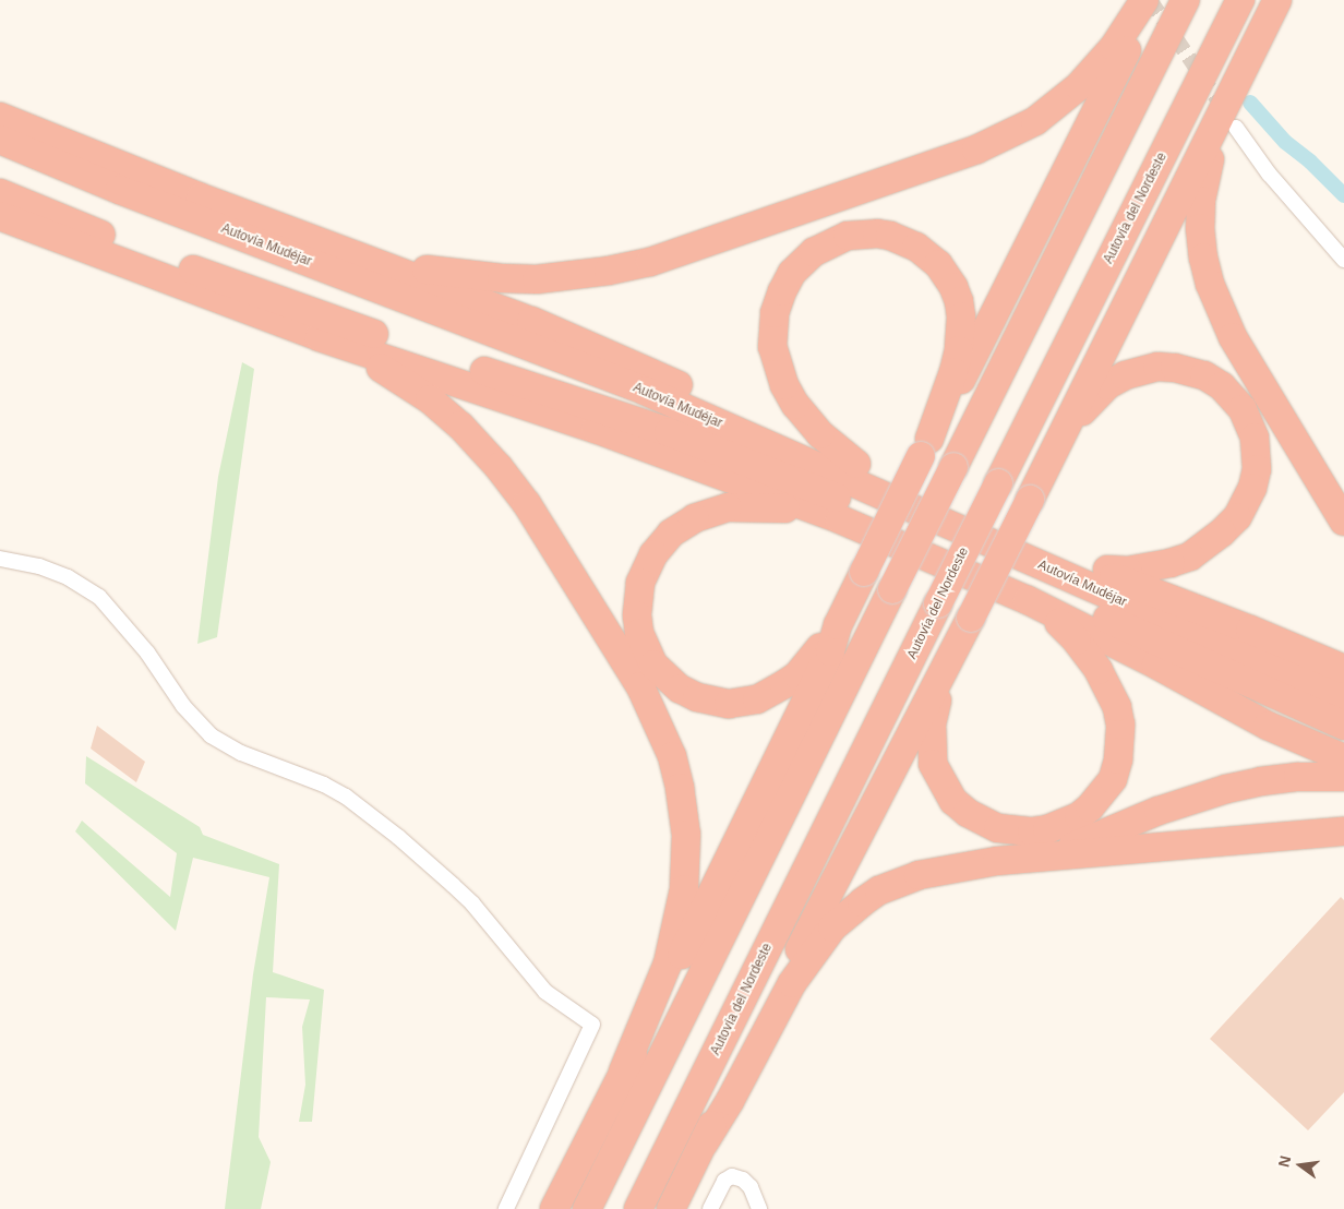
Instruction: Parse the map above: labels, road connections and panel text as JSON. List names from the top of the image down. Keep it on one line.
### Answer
{"streets":{"highway":["Autovía del Nordeste","Autovía Mudéjar"]},"north":"left"}
